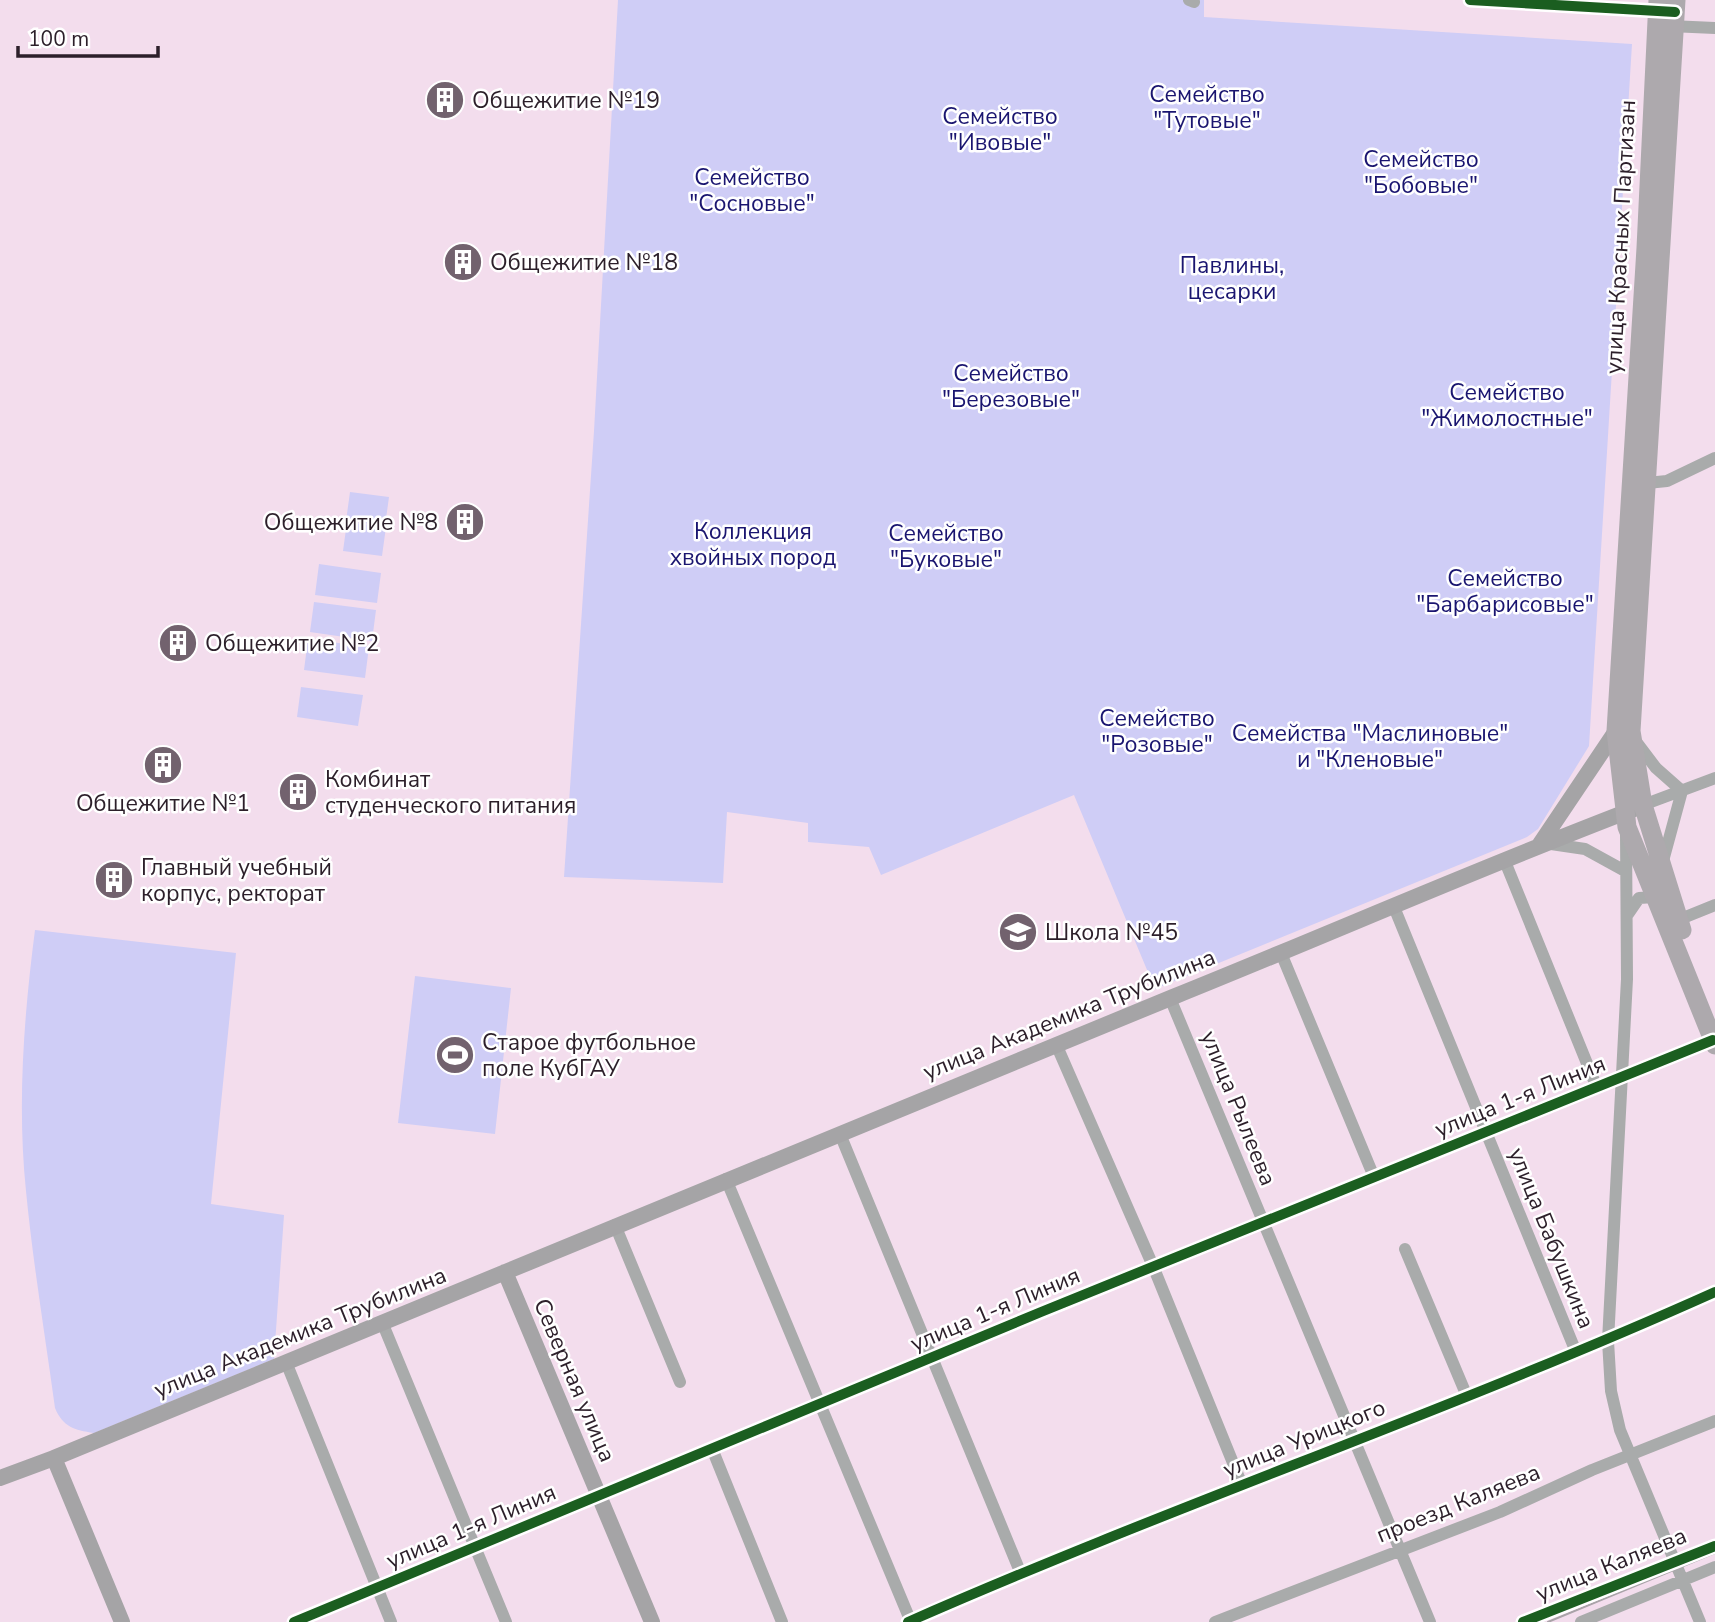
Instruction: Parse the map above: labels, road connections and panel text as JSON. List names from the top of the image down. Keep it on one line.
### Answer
{"streets":{"highway":["улица Красных Партизан"],"main road":["улица Академика Трубилина","Северная улица"],"street":["улица 1-я Линия","улица Рылеева","улица Бабушкина","улица Урицкого","проезд Каляева","улица Каляева"]},"crossings":[["улица Красных Партизан","улица Академика Трубилина"],["улица Красных Партизан","улица 1-я Линия"],["улица Академика Трубилина","улица 1-я Линия"],["улица Академика Трубилина","улица Рылеева"],["улица Академика Трубилина","улица Бабушкина"],["улица Академика Трубилина","Северная улица"],["улица 1-я Линия","улица Рылеева"],["улица 1-я Линия","улица Бабушкина"],["улица 1-я Линия","Северная улица"],["улица 1-я Линия","улица Урицкого"],["улица Рылеева","улица Урицкого"],["улица Рылеева","проезд Каляева"],["улица Бабушкина","улица Урицкого"],["улица Бабушкина","проезд Каляева"],["улица Бабушкина","улица Каляева"]],"parks":["Семейство \"Тутовые\"","Семейство \"Ивовые\"","Семейство \"Бобовые\"","Семейство \"Сосновые\"","Павлины, цесарки","Семейство \"Березовые\"","Семейство \"Жимолостные\"","Коллекция хвойных пород","Семейство \"Буковые\"","Семейство \"Барбарисовые\"","Семейство \"Розовые\"","Семейства \"Маслиновые\" и \"Кленовые\""],"places":{"building":["Общежитие №19","Общежитие №18","Общежитие №8","Общежитие №2","Общежитие №1","Комбинат студенческого питания","Главный учебный корпус, ректорат"],"school or university":["Школа №45"],"sports":["Старое футбольное поле КубГАУ"]},"scale_bar":"100 m"}
